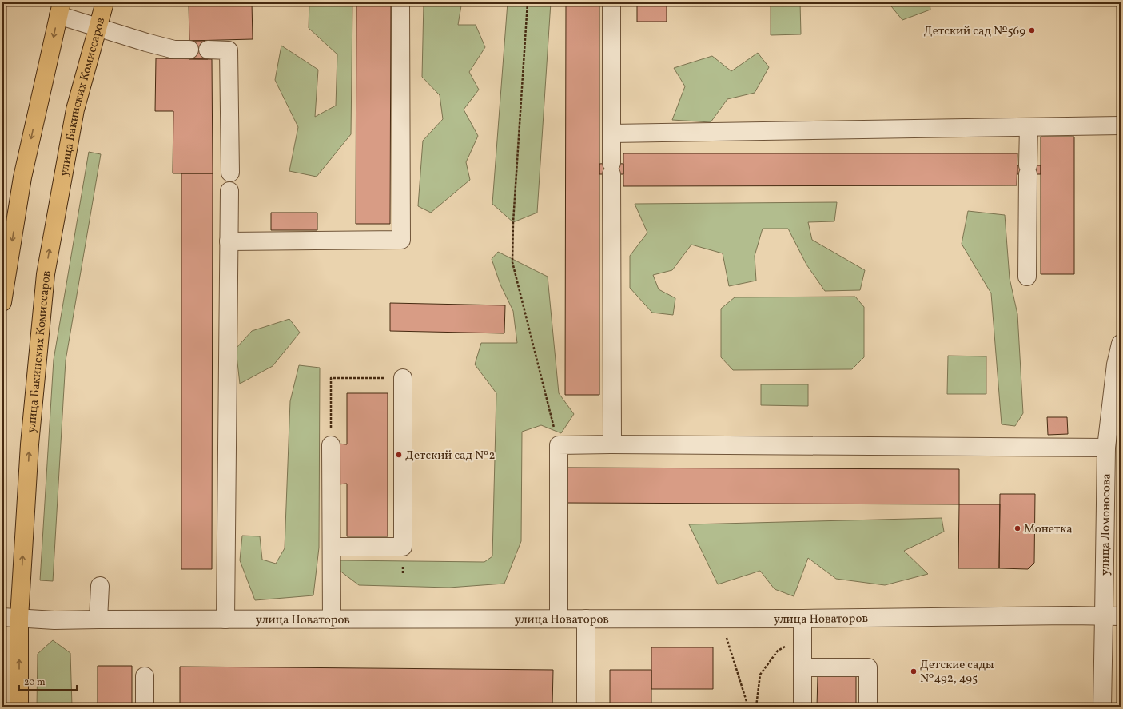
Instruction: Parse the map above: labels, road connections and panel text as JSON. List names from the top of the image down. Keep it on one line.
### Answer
{"streets":{"main road":["улица Бакинских Комиссаров"],"street":["улица Ломоносова","улица Новаторов"]},"crossings":[["улица Бакинских Комиссаров","улица Новаторов"],["улица Ломоносова","улица Новаторов"]],"places":["Детский сад №569","Детский сад №2","Монетка","Детские сады №492, 495"],"scale_bar":"20 m"}
